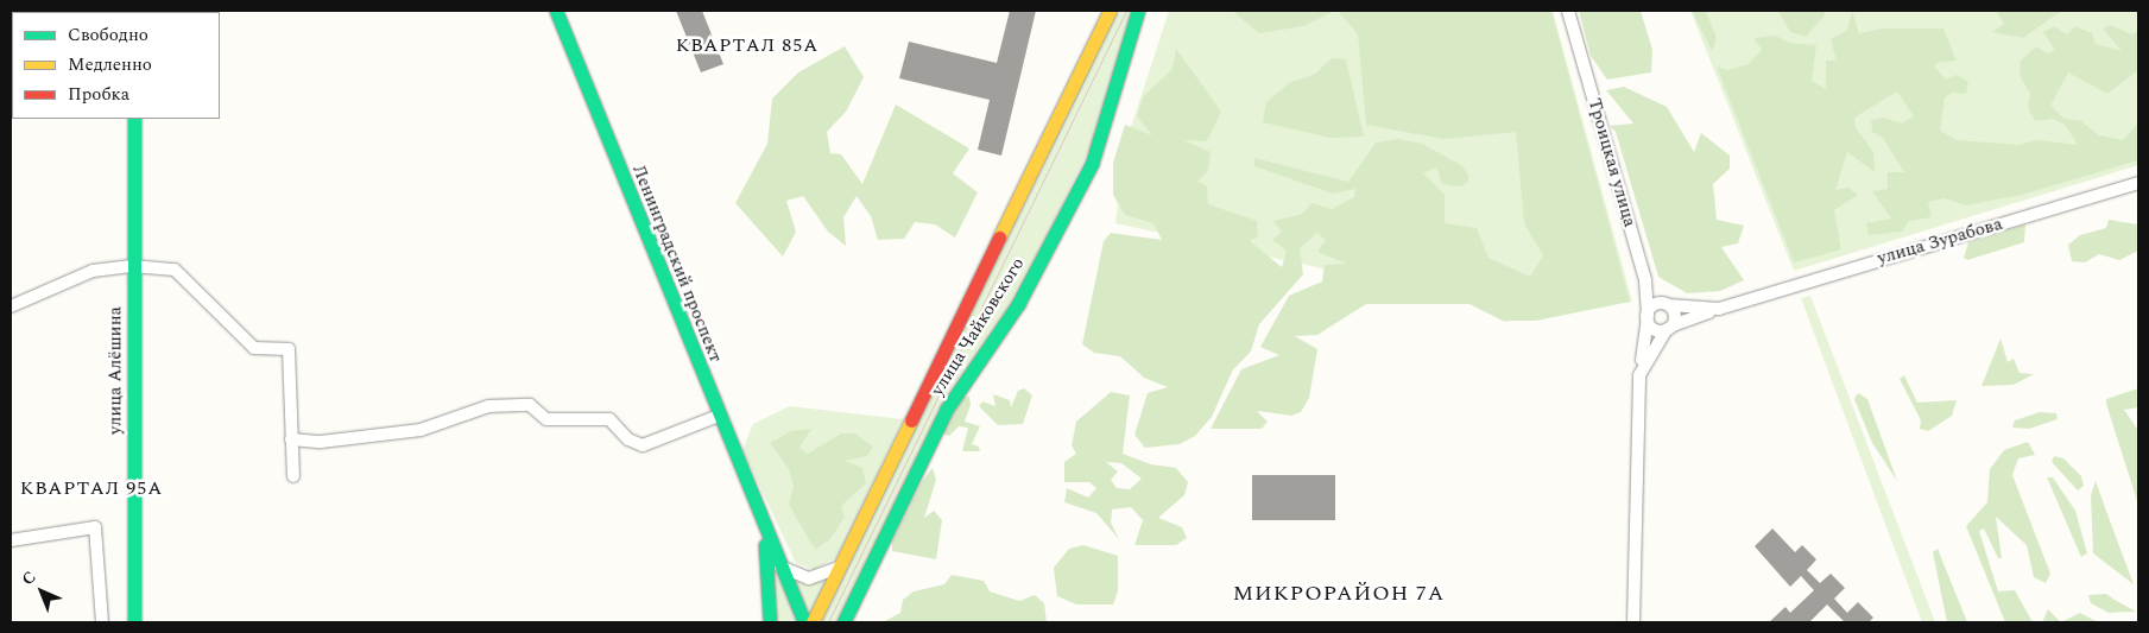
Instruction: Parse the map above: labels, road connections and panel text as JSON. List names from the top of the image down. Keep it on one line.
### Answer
{"streets":{"main road":["Ленинградский проспект","улица Чайковского","улица Алёшина"],"street":["Троицкая улица","улица Зурабова"]},"districts":["КВАРТАЛ 85А","КВАРТАЛ 95А","МИКРОРАЙОН 7А"],"legend":["Свободно","Медленно","Пробка"],"north":"top left"}
